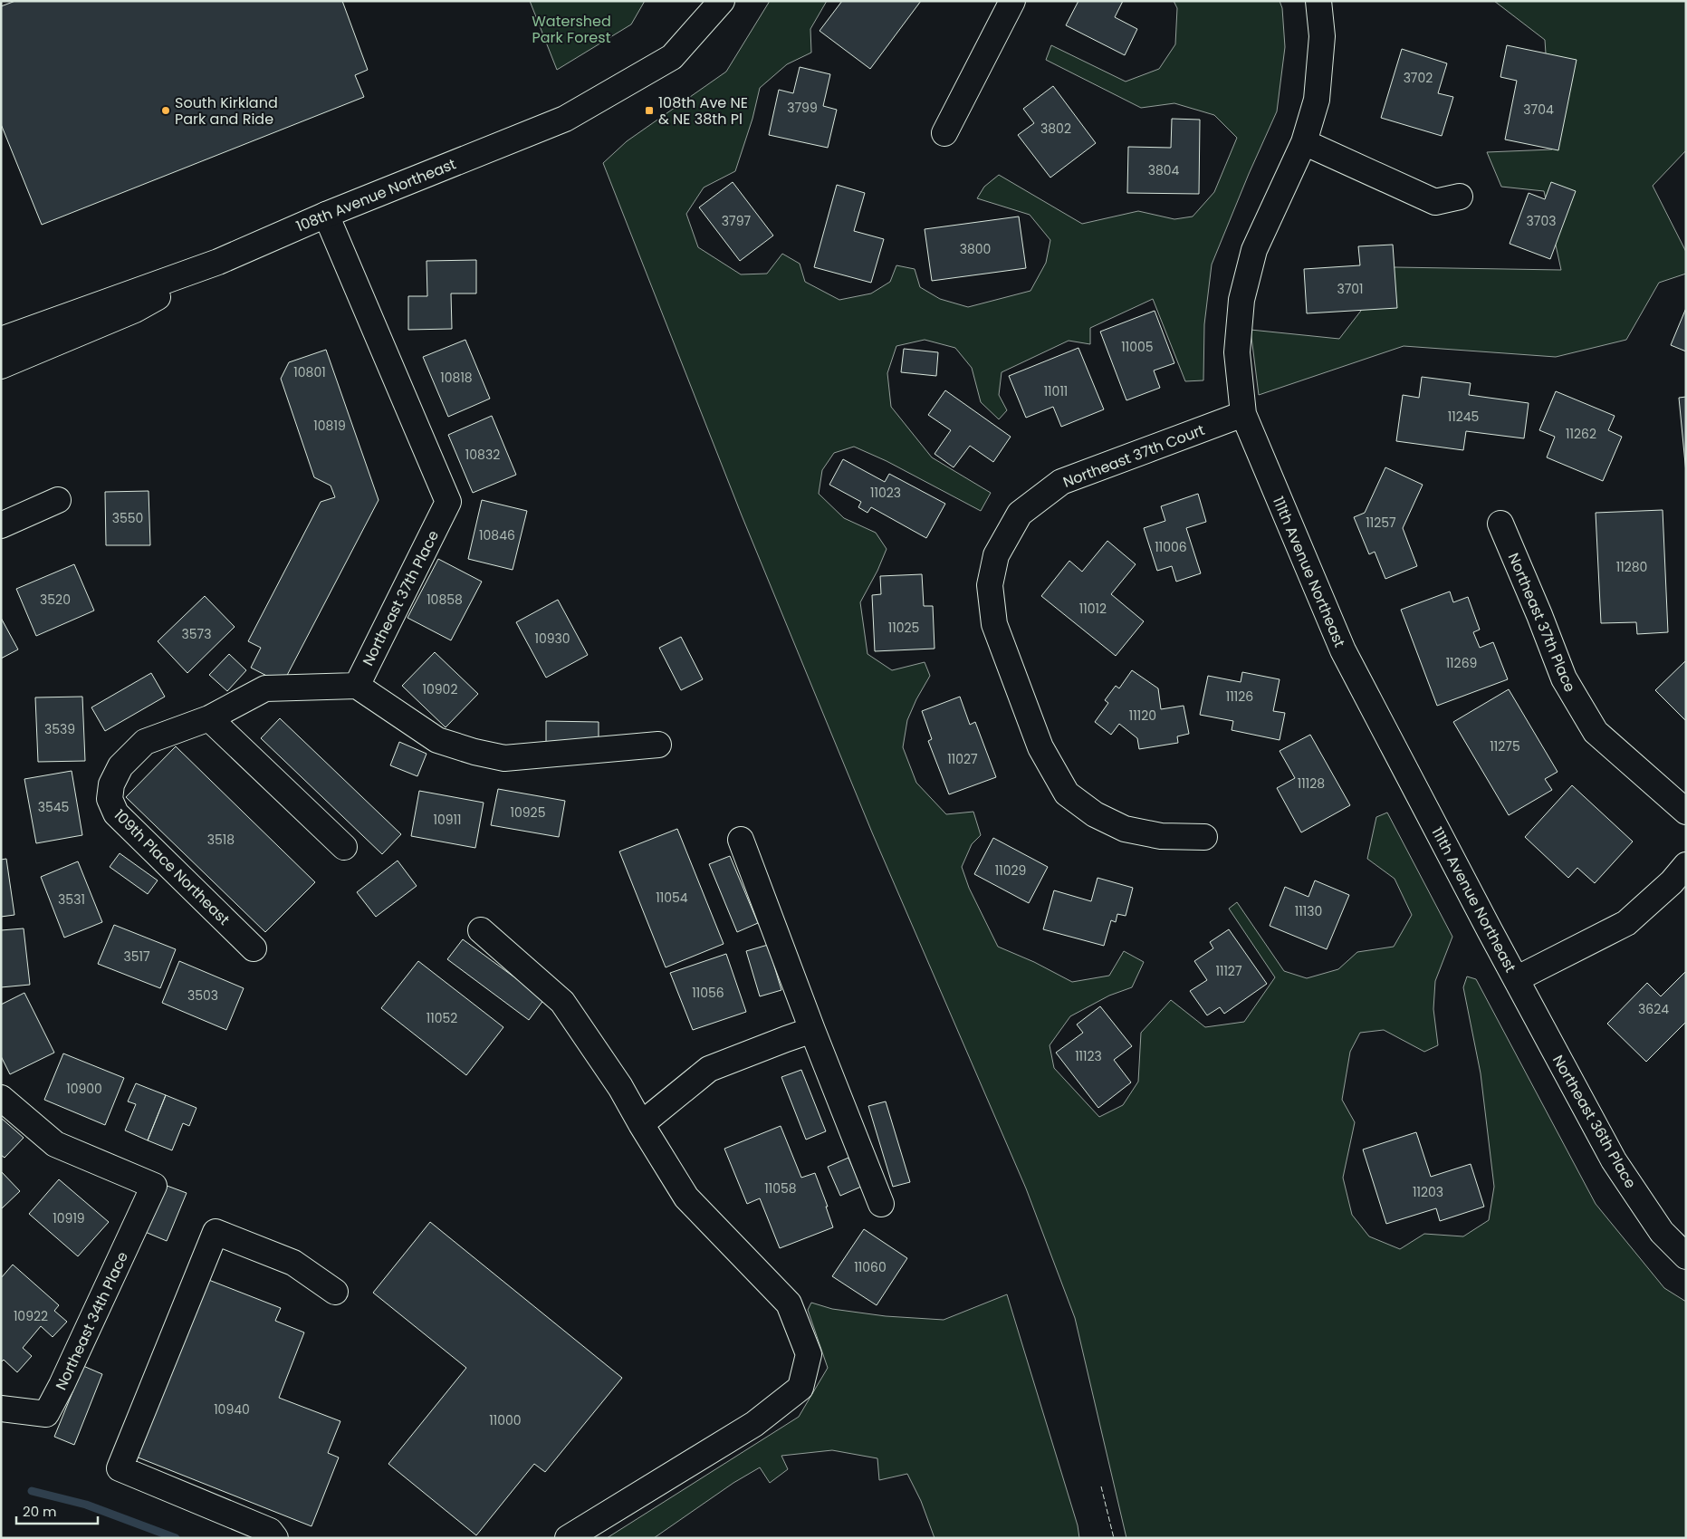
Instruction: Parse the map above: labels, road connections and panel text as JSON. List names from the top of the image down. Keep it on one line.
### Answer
{"streets":{"street":["108th Avenue Northeast","Northeast 37th Court","111th Avenue Northeast","Northeast 37th Place","109th Place Northeast","Northeast 36th Place","Northeast 34th Place"]},"crossings":[["108th Avenue Northeast","Northeast 37th Place"],["Northeast 37th Court","111th Avenue Northeast"],["111th Avenue Northeast","Northeast 36th Place"],["Northeast 37th Place","109th Place Northeast"]],"parks":["Watershed Park Forest"],"places":{"other":["South Kirkland Park and Ride"],"transit":["108th Ave NE & NE 38th Pl"]},"house_numbers":["3702","3799","3704","3802","3804","3797","3703","3800","3701","11005","10801","10818","11011","11245","10819","11262","10832","11023","3550","11257","10846","11006","11280","3520","10858","11012","11025","3573","10930","11269","10902","11126","11120","3539","11275","11027","11128","3545","10925","10911","3518","11029","11054","3531","11130","3517","11127","11056","3503","3624","11052","11123","10900","11058","11203","10919","11060","10922","10940","11000"],"scale_bar":"20 m"}
